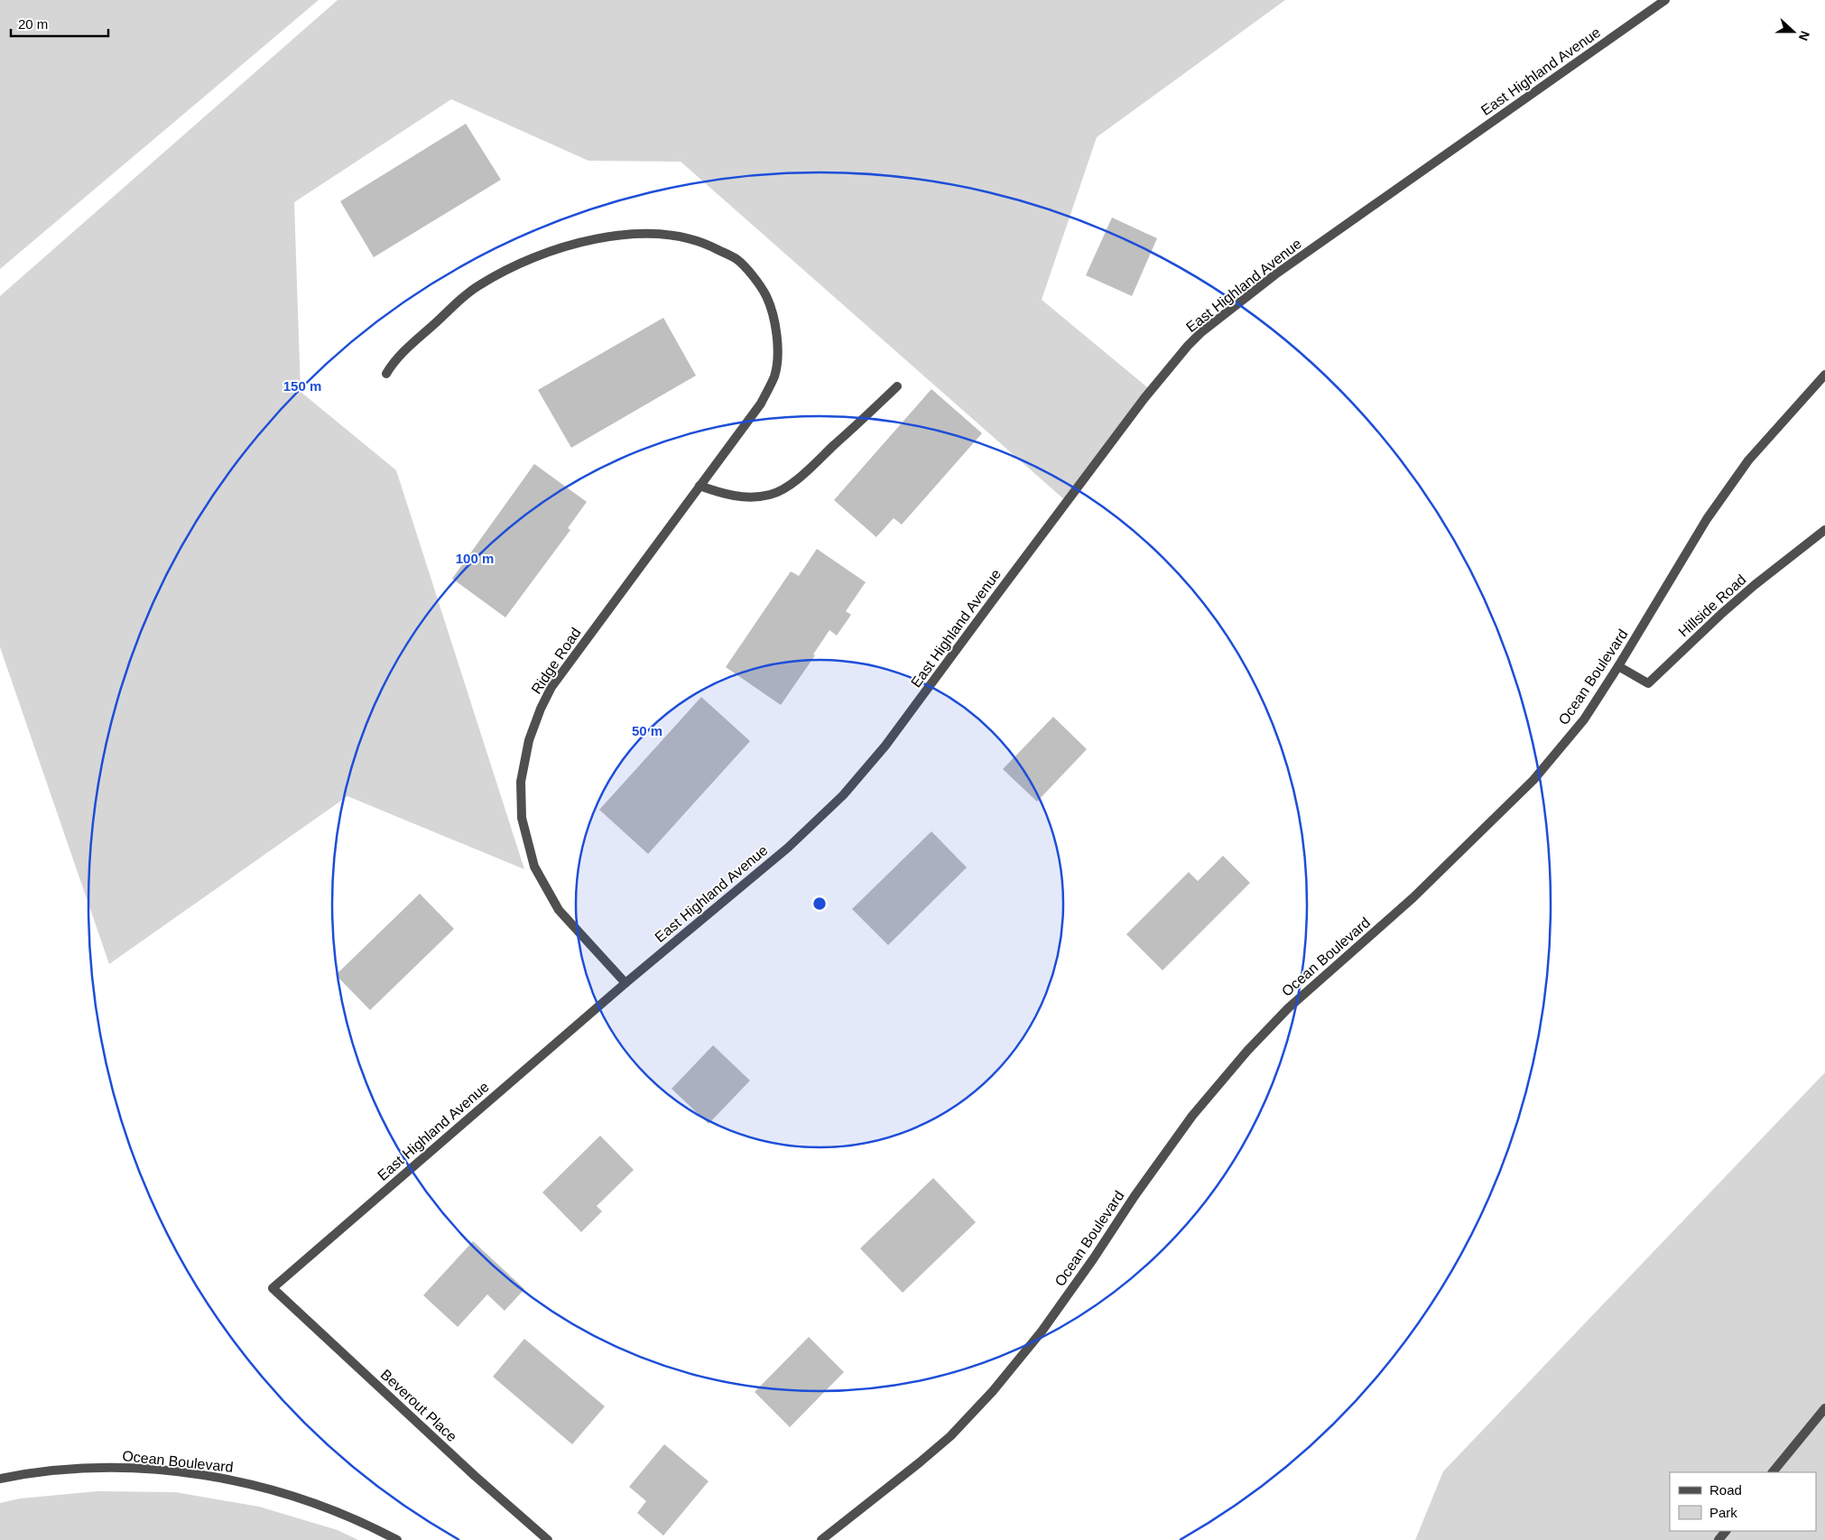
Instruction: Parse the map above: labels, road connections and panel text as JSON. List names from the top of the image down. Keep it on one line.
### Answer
{"streets":{"street":["East Highland Avenue","Hillside Road","Ridge Road","Ocean Boulevard","Beverout Place"]},"crossings":[["East Highland Avenue","Ridge Road"],["East Highland Avenue","Beverout Place"],["Hillside Road","Ocean Boulevard"]],"legend":["Road","Park"],"scale_bar":"20 m","north":"right","rings":["150 m","100 m","50 m"]}
